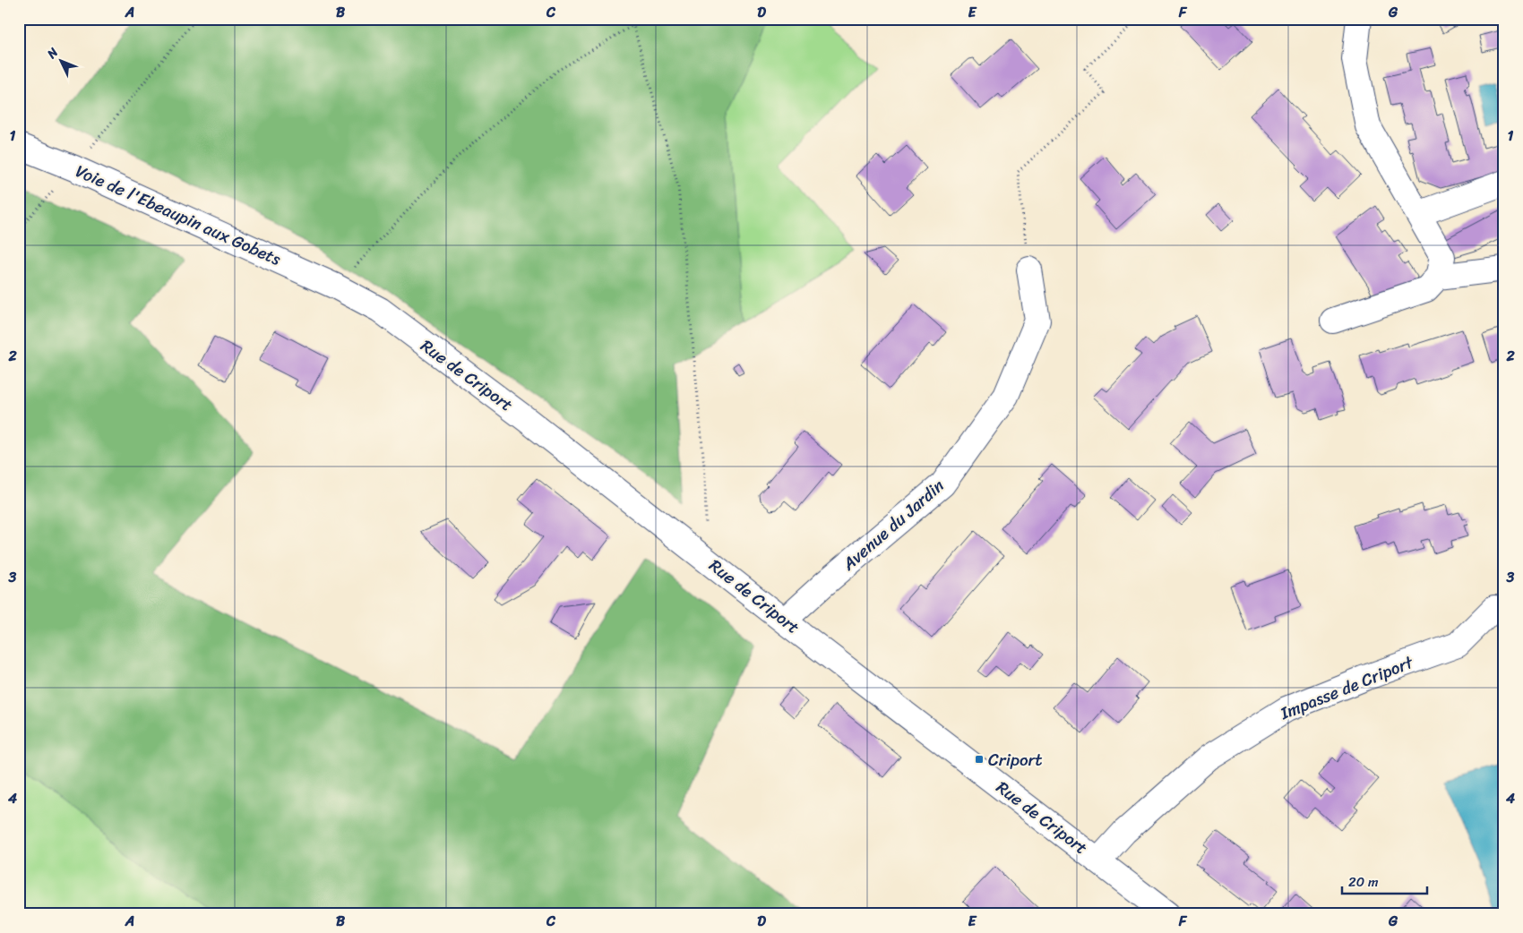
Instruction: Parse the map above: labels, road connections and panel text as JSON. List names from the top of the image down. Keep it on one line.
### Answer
{"streets":{"street":["Voie de l'Ebeaupin aux Gobets","Rue de Criport","Avenue du Jardin","Impasse de Criport"]},"crossings":[["Voie de l'Ebeaupin aux Gobets","Rue de Criport"],["Rue de Criport","Avenue du Jardin"],["Rue de Criport","Impasse de Criport"]],"places":{"transit":["Criport"]},"scale_bar":"20 m","north":"top left","grid":{"columns":["A","B","C","D","E","F","G"],"rows":["1","2","3","4"]}}
